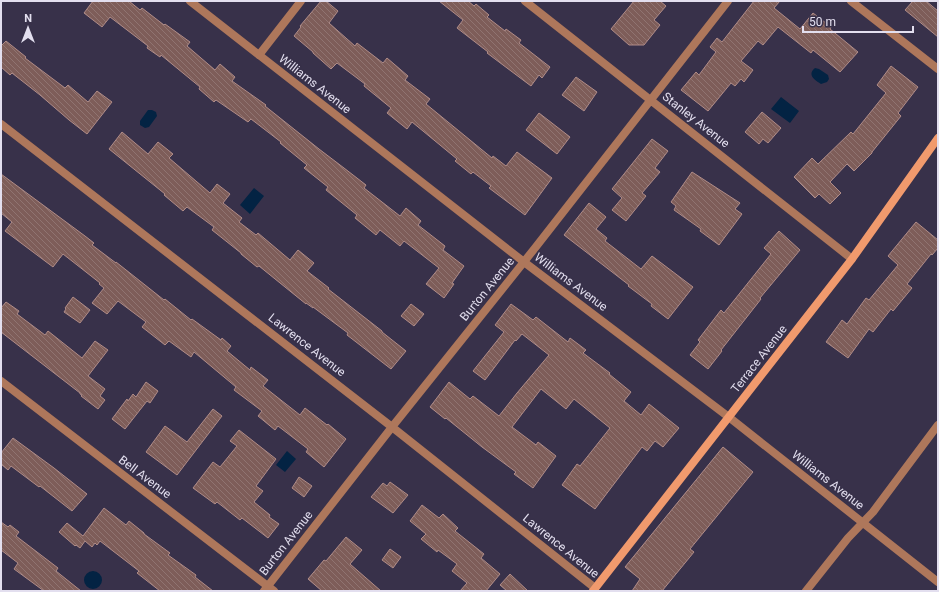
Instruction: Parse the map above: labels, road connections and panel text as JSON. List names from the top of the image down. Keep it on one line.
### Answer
{"streets":{"main road":["Terrace Avenue"],"street":["Williams Avenue","Stanley Avenue","Burton Avenue","Lawrence Avenue","Bell Avenue"]},"crossings":[["Williams Avenue","Burton Avenue"],["Williams Avenue","Terrace Avenue"],["Stanley Avenue","Burton Avenue"],["Stanley Avenue","Terrace Avenue"],["Burton Avenue","Lawrence Avenue"],["Burton Avenue","Bell Avenue"],["Lawrence Avenue","Terrace Avenue"]],"scale_bar":"50 m","north":"top"}
